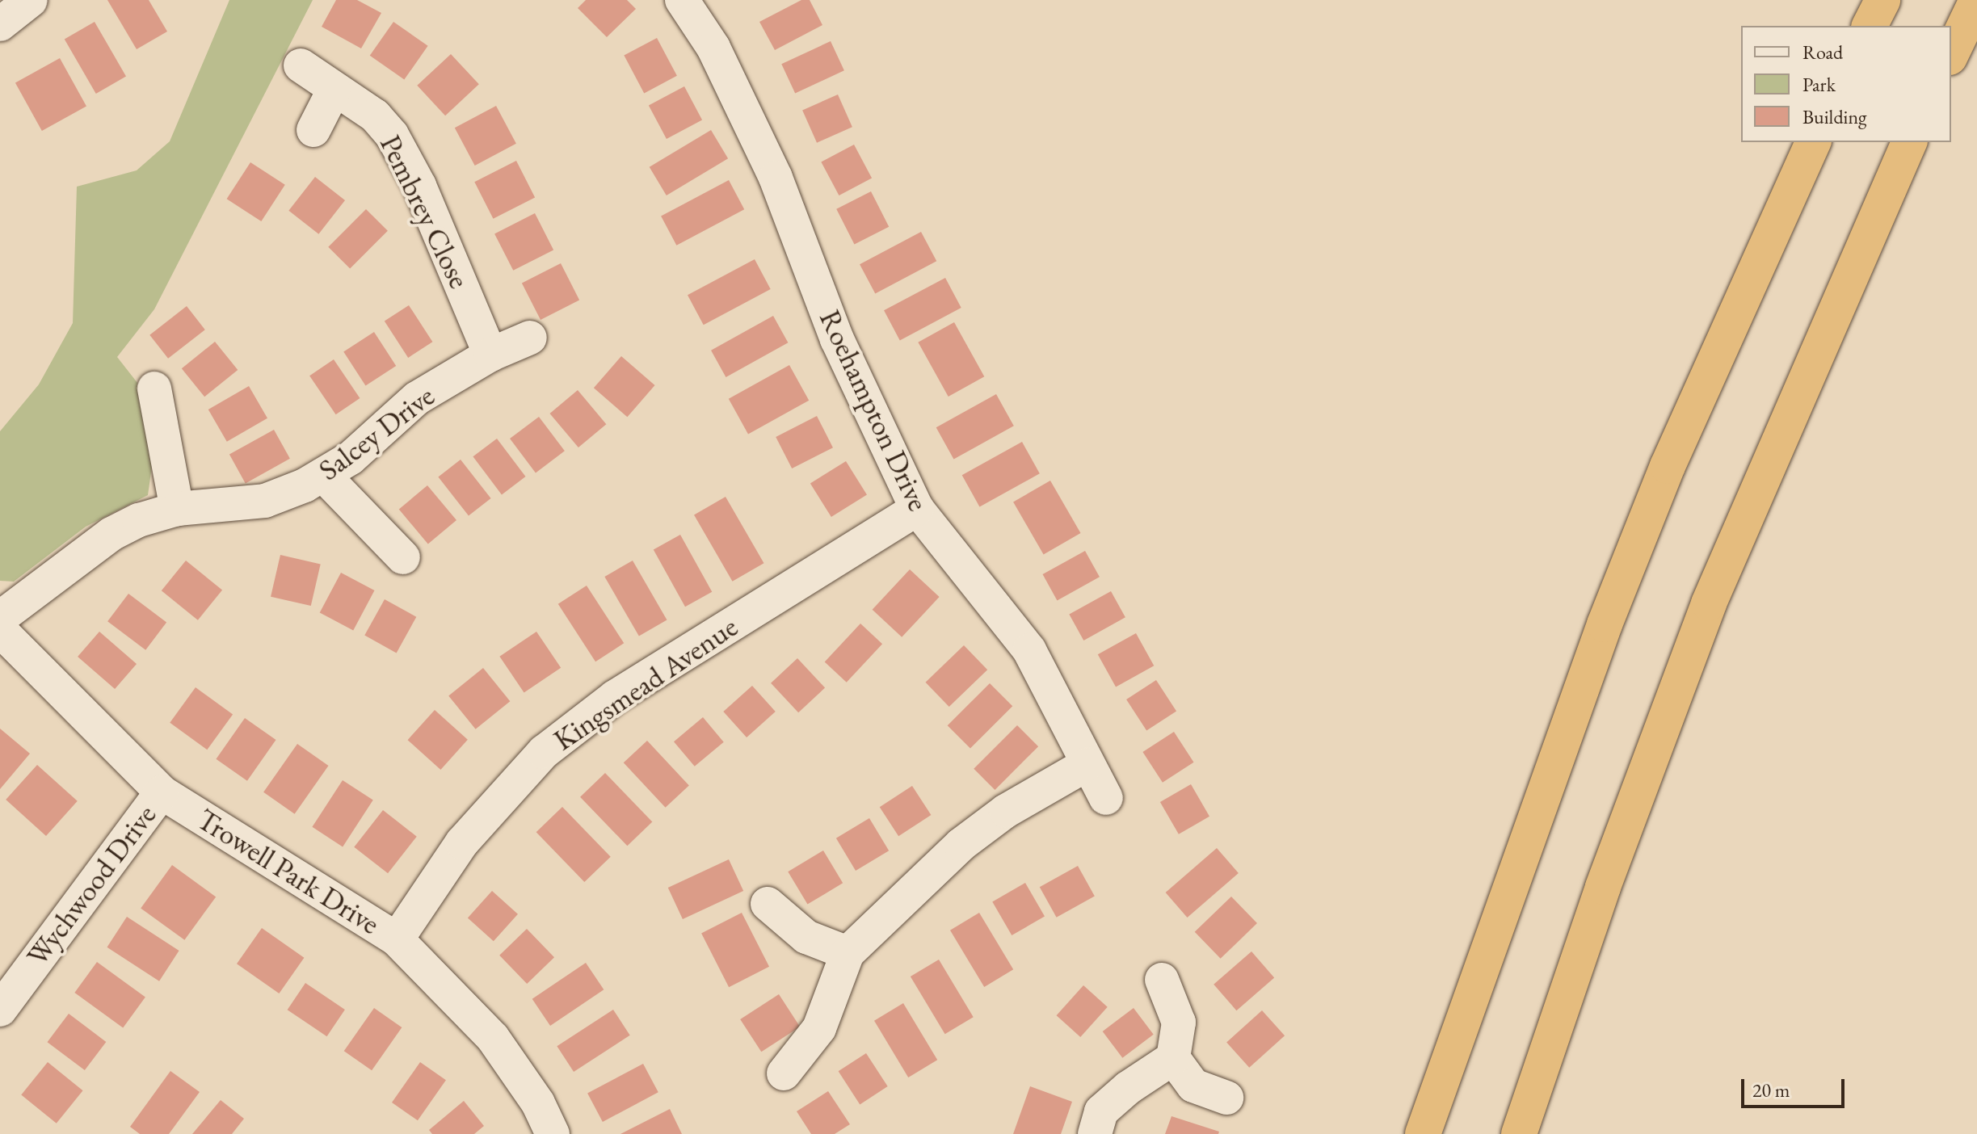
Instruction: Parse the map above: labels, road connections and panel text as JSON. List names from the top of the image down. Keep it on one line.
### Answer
{"streets":{"street":["Pembrey Close","Roehampton Drive","Salcey Drive","Kingsmead Avenue","Trowell Park Drive","Wychwood Drive"]},"crossings":[["Pembrey Close","Salcey Drive"],["Roehampton Drive","Kingsmead Avenue"],["Kingsmead Avenue","Trowell Park Drive"],["Trowell Park Drive","Wychwood Drive"]],"legend":["Road","Park","Building"],"scale_bar":"20 m"}
